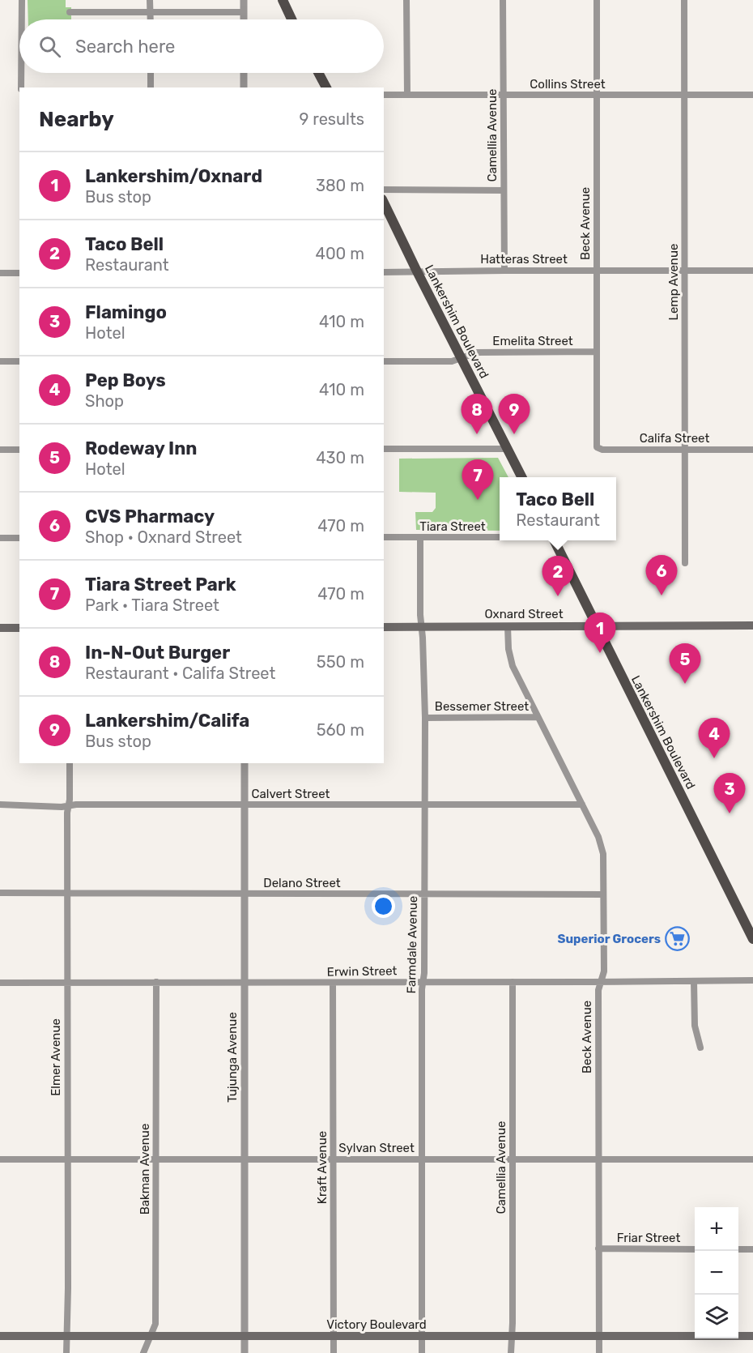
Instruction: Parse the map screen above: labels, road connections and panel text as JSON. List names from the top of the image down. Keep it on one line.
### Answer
{"streets":{"main road":["Lankershim Boulevard","Oxnard Street","Victory Boulevard"],"street":["Collins Street","Camellia Avenue","Beck Avenue","Hatteras Street","Lemp Avenue","Emelita Street","Califa Street","Tiara Street","Bessemer Street","Calvert Street","Delano Street","Farmdale Avenue","Erwin Street","Elmer Avenue","Tujunga Avenue","Sylvan Street","Kraft Avenue","Bakman Avenue","Friar Street"]},"crossings":[["Collins Street","Camellia Avenue"],["Collins Street","Beck Avenue"],["Collins Street","Lemp Avenue"],["Camellia Avenue","Hatteras Street"],["Camellia Avenue","Erwin Street"],["Camellia Avenue","Sylvan Street"],["Camellia Avenue","Victory Boulevard"],["Beck Avenue","Hatteras Street"],["Beck Avenue","Emelita Street"],["Beck Avenue","Califa Street"],["Beck Avenue","Oxnard Street"],["Beck Avenue","Bessemer Street"],["Beck Avenue","Calvert Street"],["Beck Avenue","Delano Street"],["Beck Avenue","Erwin Street"],["Beck Avenue","Sylvan Street"],["Beck Avenue","Friar Street"],["Beck Avenue","Victory Boulevard"],["Hatteras Street","Lemp Avenue"],["Hatteras Street","Lankershim Boulevard"],["Lemp Avenue","Califa Street"],["Lankershim Boulevard","Emelita Street"],["Lankershim Boulevard","Oxnard Street"],["Tiara Street","Farmdale Avenue"],["Oxnard Street","Farmdale Avenue"],["Bessemer Street","Farmdale Avenue"],["Calvert Street","Farmdale Avenue"],["Calvert Street","Elmer Avenue"],["Calvert Street","Tujunga Avenue"],["Delano Street","Farmdale Avenue"],["Delano Street","Elmer Avenue"],["Delano Street","Tujunga Avenue"],["Farmdale Avenue","Erwin Street"],["Farmdale Avenue","Sylvan Street"],["Farmdale Avenue","Victory Boulevard"],["Erwin Street","Elmer Avenue"],["Erwin Street","Tujunga Avenue"],["Erwin Street","Kraft Avenue"],["Erwin Street","Bakman Avenue"],["Elmer Avenue","Sylvan Street"],["Elmer Avenue","Victory Boulevard"],["Tujunga Avenue","Sylvan Street"],["Tujunga Avenue","Victory Boulevard"],["Sylvan Street","Kraft Avenue"],["Sylvan Street","Bakman Avenue"],["Kraft Avenue","Victory Boulevard"],["Bakman Avenue","Victory Boulevard"]],"places":{"supermarket":["Superior Grocers"]},"page":{"search":"Search here","heading":["Nearby","9 results"],"list":[{"mark":"1","name":"Lankershim/Oxnard","note":"Bus stop","value":"380 m"},{"mark":"2","name":"Taco Bell","note":"Restaurant","value":"400 m"},{"mark":"3","name":"Flamingo","note":"Hotel","value":"410 m"},{"mark":"4","name":"Pep Boys","note":"Shop","value":"410 m"},{"mark":"5","name":"Rodeway Inn","note":"Hotel","value":"430 m"},{"mark":"6","name":"CVS Pharmacy","note":"Shop · Oxnard Street","value":"470 m"},{"mark":"7","name":"Tiara Street Park","note":"Park · Tiara Street","value":"470 m"},{"mark":"8","name":"In-N-Out Burger","note":"Restaurant · Califa Street","value":"550 m"},{"mark":"9","name":"Lankershim/Califa","note":"Bus stop","value":"560 m"}],"pins":["8","9","7","6","2","1","5","4","3"],"popup":["Taco Bell","Restaurant"],"map_buttons":["+","−"]}}
